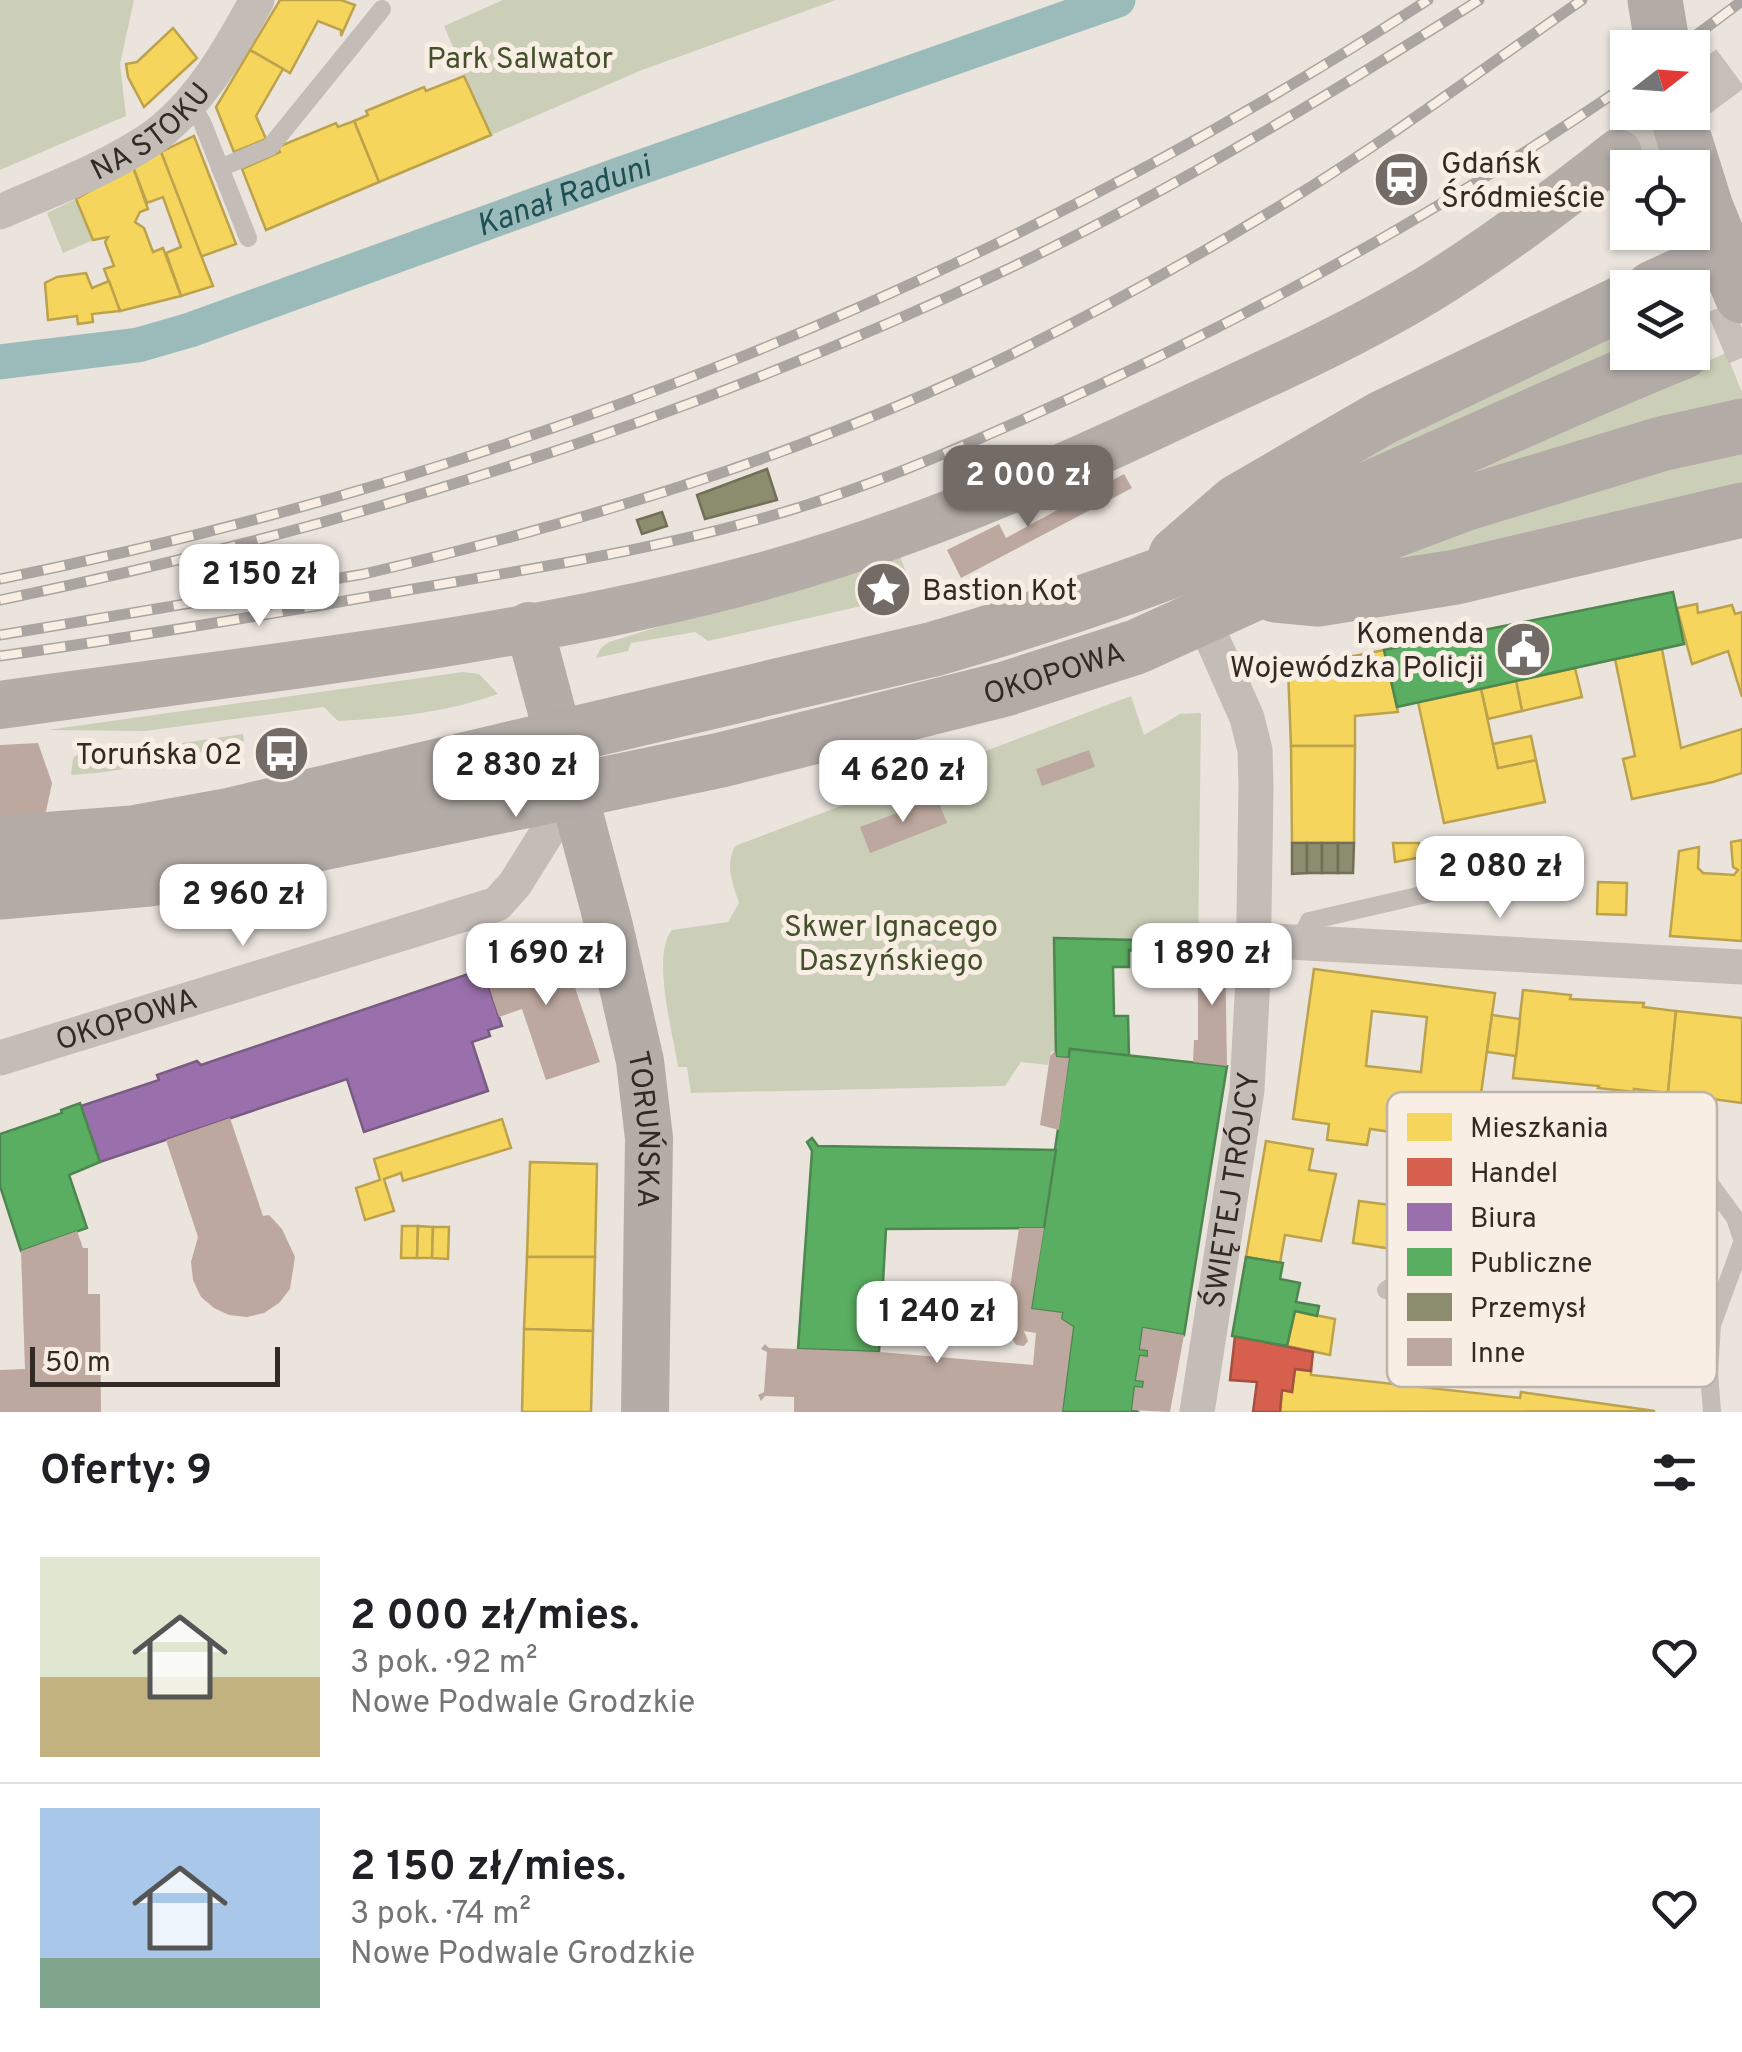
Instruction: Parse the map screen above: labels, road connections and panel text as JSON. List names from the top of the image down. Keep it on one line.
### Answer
{"streets":{"main road":["OKOPOWA"],"street":["NA STOKU","TORUŃSKA","ŚWIĘTEJ TRÓJCY"]},"crossings":[["OKOPOWA","TORUŃSKA"],["OKOPOWA","ŚWIĘTEJ TRÓJCY"]],"water":["Kanał Raduni"],"parks":["Park Salwator","Skwer Ignacego Daszyńskiego"],"places":{"station":["Gdańsk Śródmieście"],"place":["Bastion Kot"],"public building":["Komenda Wojewódzka Policji"],"bus stop":["Toruńska 02"]},"legend":["Mieszkania","Handel","Biura","Publiczne","Przemysł","Inne"],"scale_bar":"50 m","north":"right","page":{"price":["2 000 zł","2 150 zł","2 830 zł","4 620 zł","2 080 zł","2 960 zł","1 690 zł","1 890 zł","1 240 zł"],"scale":"50 m","heading":"Oferty: 9","list":[{"name":"2 000 zł/mies.","note":"3 pok. · 92 m² · Nowe Podwale Grodzkie"},{"name":"2 150 zł/mies.","note":"3 pok. · 74 m² · Nowe Podwale Grodzkie"}]}}
